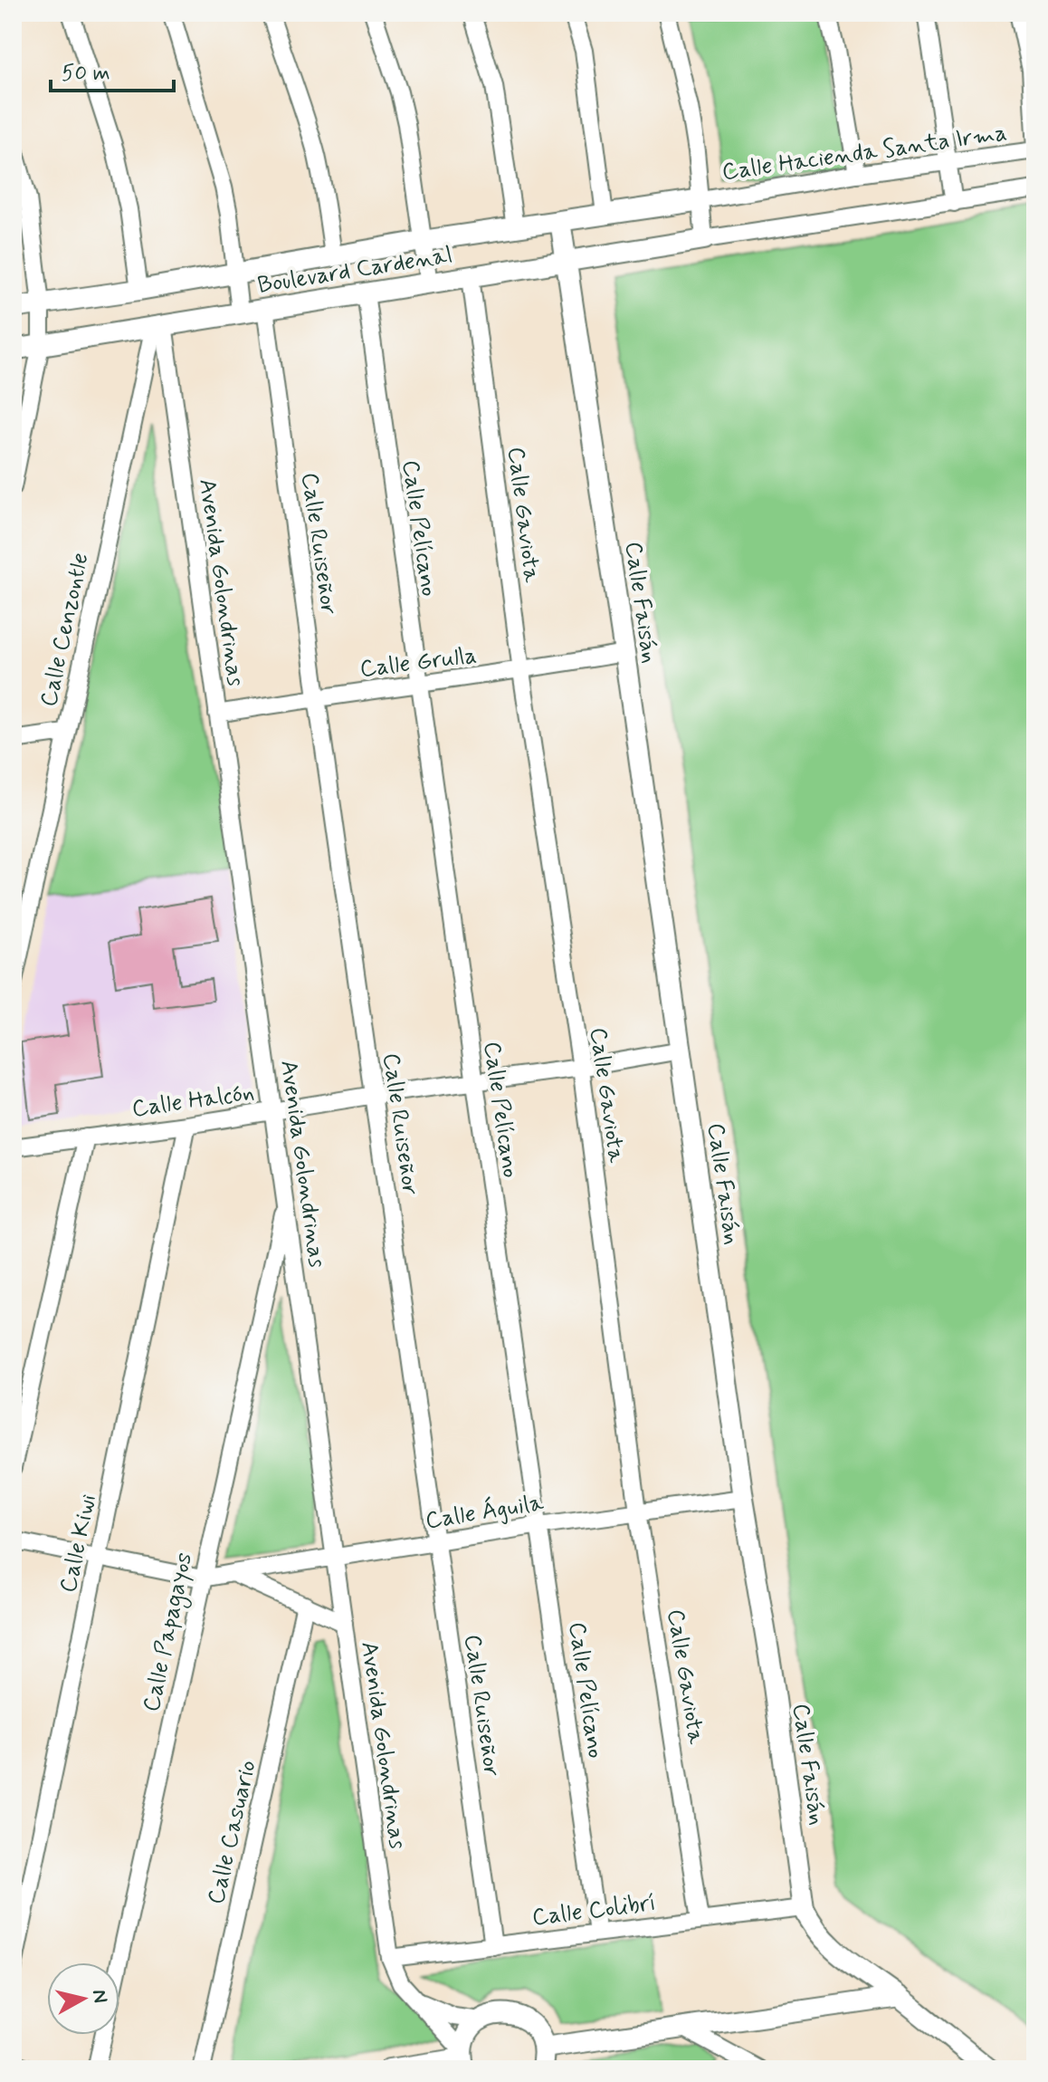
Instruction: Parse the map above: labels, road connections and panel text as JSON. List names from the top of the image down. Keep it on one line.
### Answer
{"streets":{"street":["Calle Hacienda Santa Irma","Boulevard Cardenal","Calle Gaviota","Calle Pelícano","Calle Ruiseñor","Avenida Golondrinas","Calle Faisán","Calle Cenzontle","Calle Grulla","Calle Halcón","Calle Águila","Calle Kiwi","Calle Papagayos","Calle Casuario","Calle Colibrí"]},"crossings":[["Calle Hacienda Santa Irma","Boulevard Cardenal"],["Boulevard Cardenal","Calle Gaviota"],["Boulevard Cardenal","Calle Pelícano"],["Boulevard Cardenal","Calle Ruiseñor"],["Boulevard Cardenal","Avenida Golondrinas"],["Boulevard Cardenal","Calle Faisán"],["Boulevard Cardenal","Calle Cenzontle"],["Calle Gaviota","Calle Grulla"],["Calle Gaviota","Calle Halcón"],["Calle Gaviota","Calle Águila"],["Calle Gaviota","Calle Colibrí"],["Calle Pelícano","Calle Grulla"],["Calle Pelícano","Calle Halcón"],["Calle Pelícano","Calle Águila"],["Calle Pelícano","Calle Colibrí"],["Calle Ruiseñor","Calle Grulla"],["Calle Ruiseñor","Calle Halcón"],["Calle Ruiseñor","Calle Águila"],["Calle Ruiseñor","Calle Colibrí"],["Avenida Golondrinas","Calle Cenzontle"],["Avenida Golondrinas","Calle Grulla"],["Avenida Golondrinas","Calle Halcón"],["Avenida Golondrinas","Calle Águila"],["Avenida Golondrinas","Calle Papagayos"],["Avenida Golondrinas","Calle Colibrí"],["Calle Faisán","Calle Grulla"],["Calle Faisán","Calle Halcón"],["Calle Faisán","Calle Águila"],["Calle Faisán","Calle Colibrí"],["Calle Halcón","Calle Kiwi"],["Calle Águila","Calle Kiwi"],["Calle Águila","Calle Papagayos"]],"scale_bar":"50 m","north":"right"}
